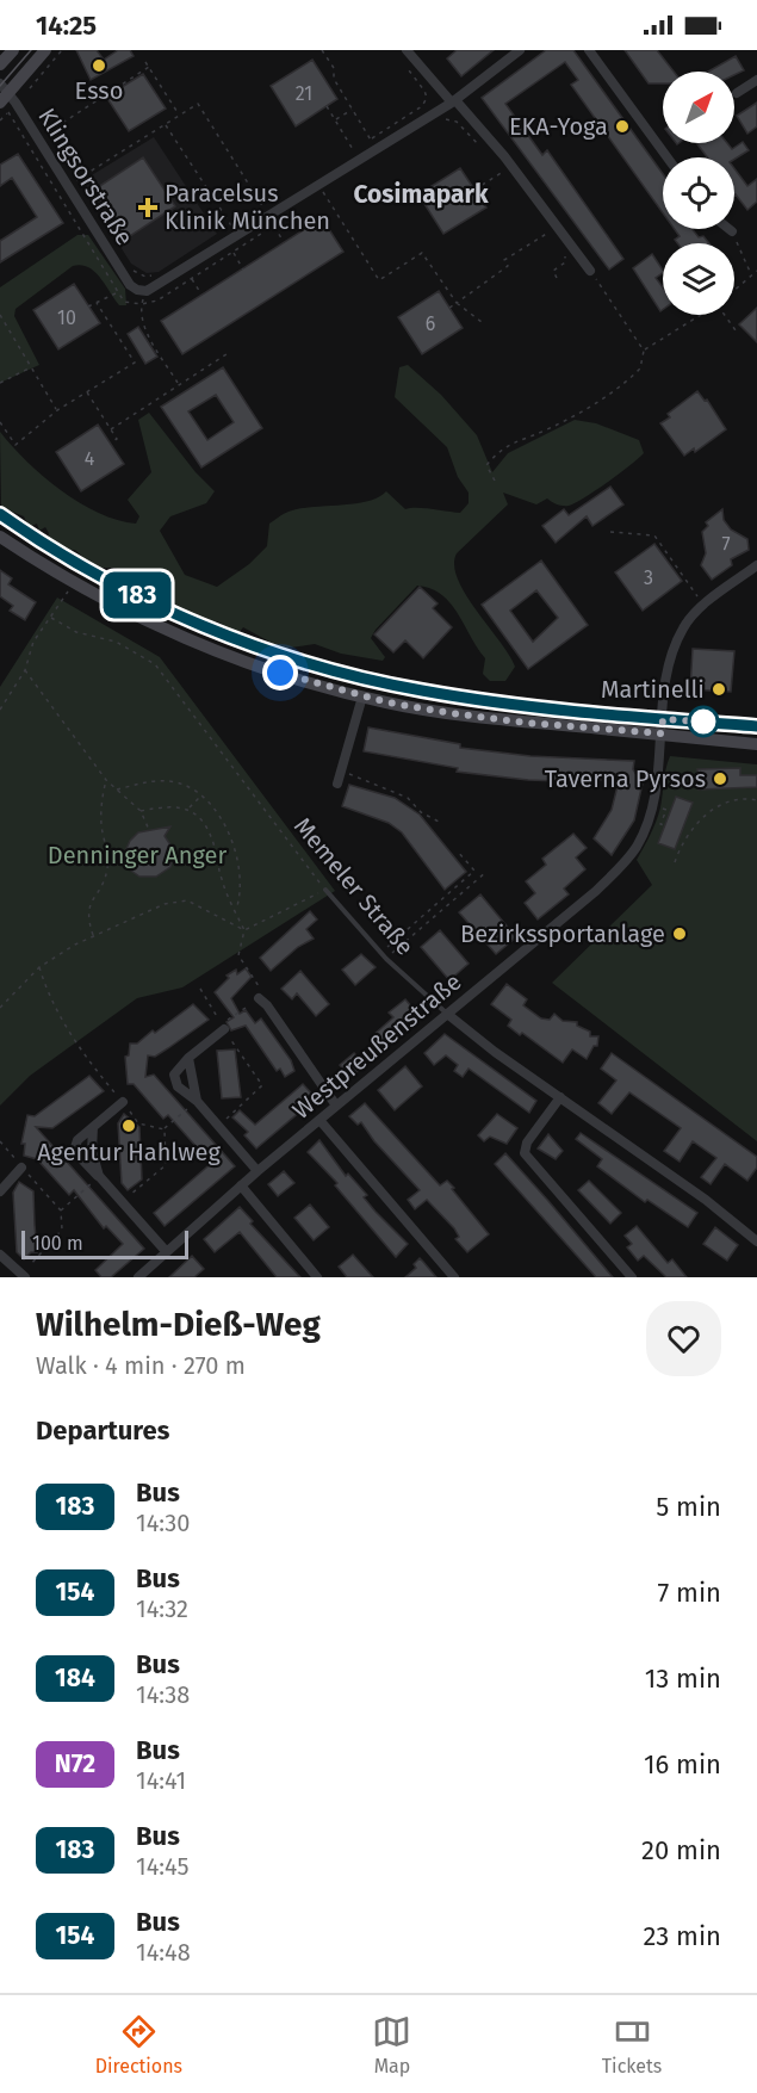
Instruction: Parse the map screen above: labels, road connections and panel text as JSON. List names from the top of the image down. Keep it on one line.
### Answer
{"streets":{"street":["Klingsorstraße","Memeler Straße","Westpreußenstraße"]},"crossings":[["Memeler Straße","Westpreußenstraße"]],"districts":["Cosimapark"],"parks":["Denninger Anger"],"places":{"other":["Esso","EKA-Yoga","Martinelli","Taverna Pyrsos","Bezirkssportanlage","Agentur Hahlweg"],"health":["Paracelsus Klinik München"]},"lines":["bus line 183"],"house_numbers":["21","10","6","4","7","3"],"scale_bar":"100 m","north":"top right","page":{"status":"14:25","on_map":"183","scale":"100 m","heading":[["Wilhelm-Dieß-Weg","Walk · 4 min · 270 m"],"Departures"],"list":[{"mark":"183","name":"Bus","note":"14:30","value":"5 min"},{"mark":"154","name":"Bus","note":"14:32","value":"7 min"},{"mark":"184","name":"Bus","note":"14:38","value":"13 min"},{"mark":"N72","name":"Bus","note":"14:41","value":"16 min"},{"mark":"183","name":"Bus","note":"14:45","value":"20 min"},{"mark":"154","name":"Bus","note":"14:48","value":"23 min"}],"tabs":["Directions","Map","Tickets"]}}
